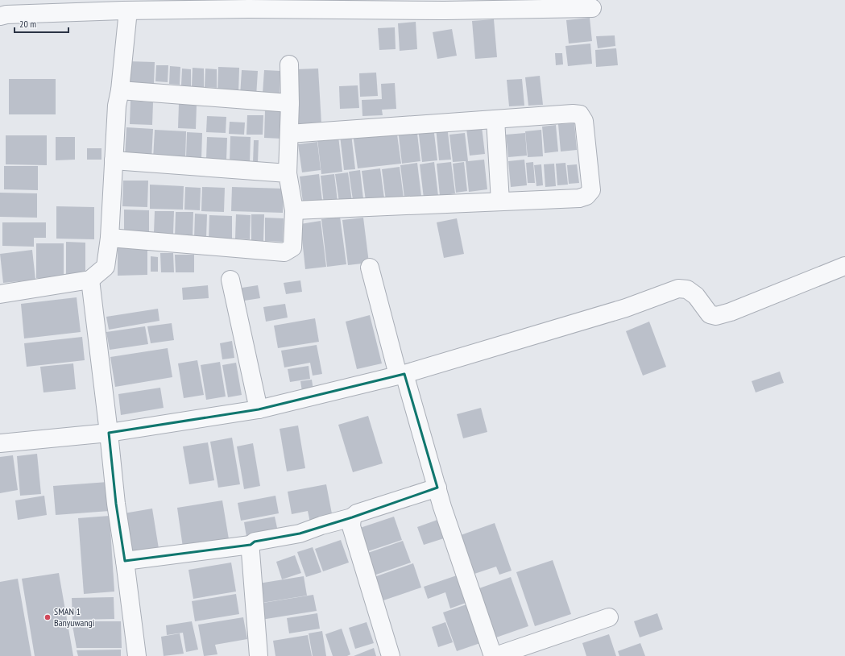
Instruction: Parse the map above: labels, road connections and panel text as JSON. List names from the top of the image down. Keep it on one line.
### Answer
{"places":["SMAN 1 Banyuwangi"],"scale_bar":"20 m"}
